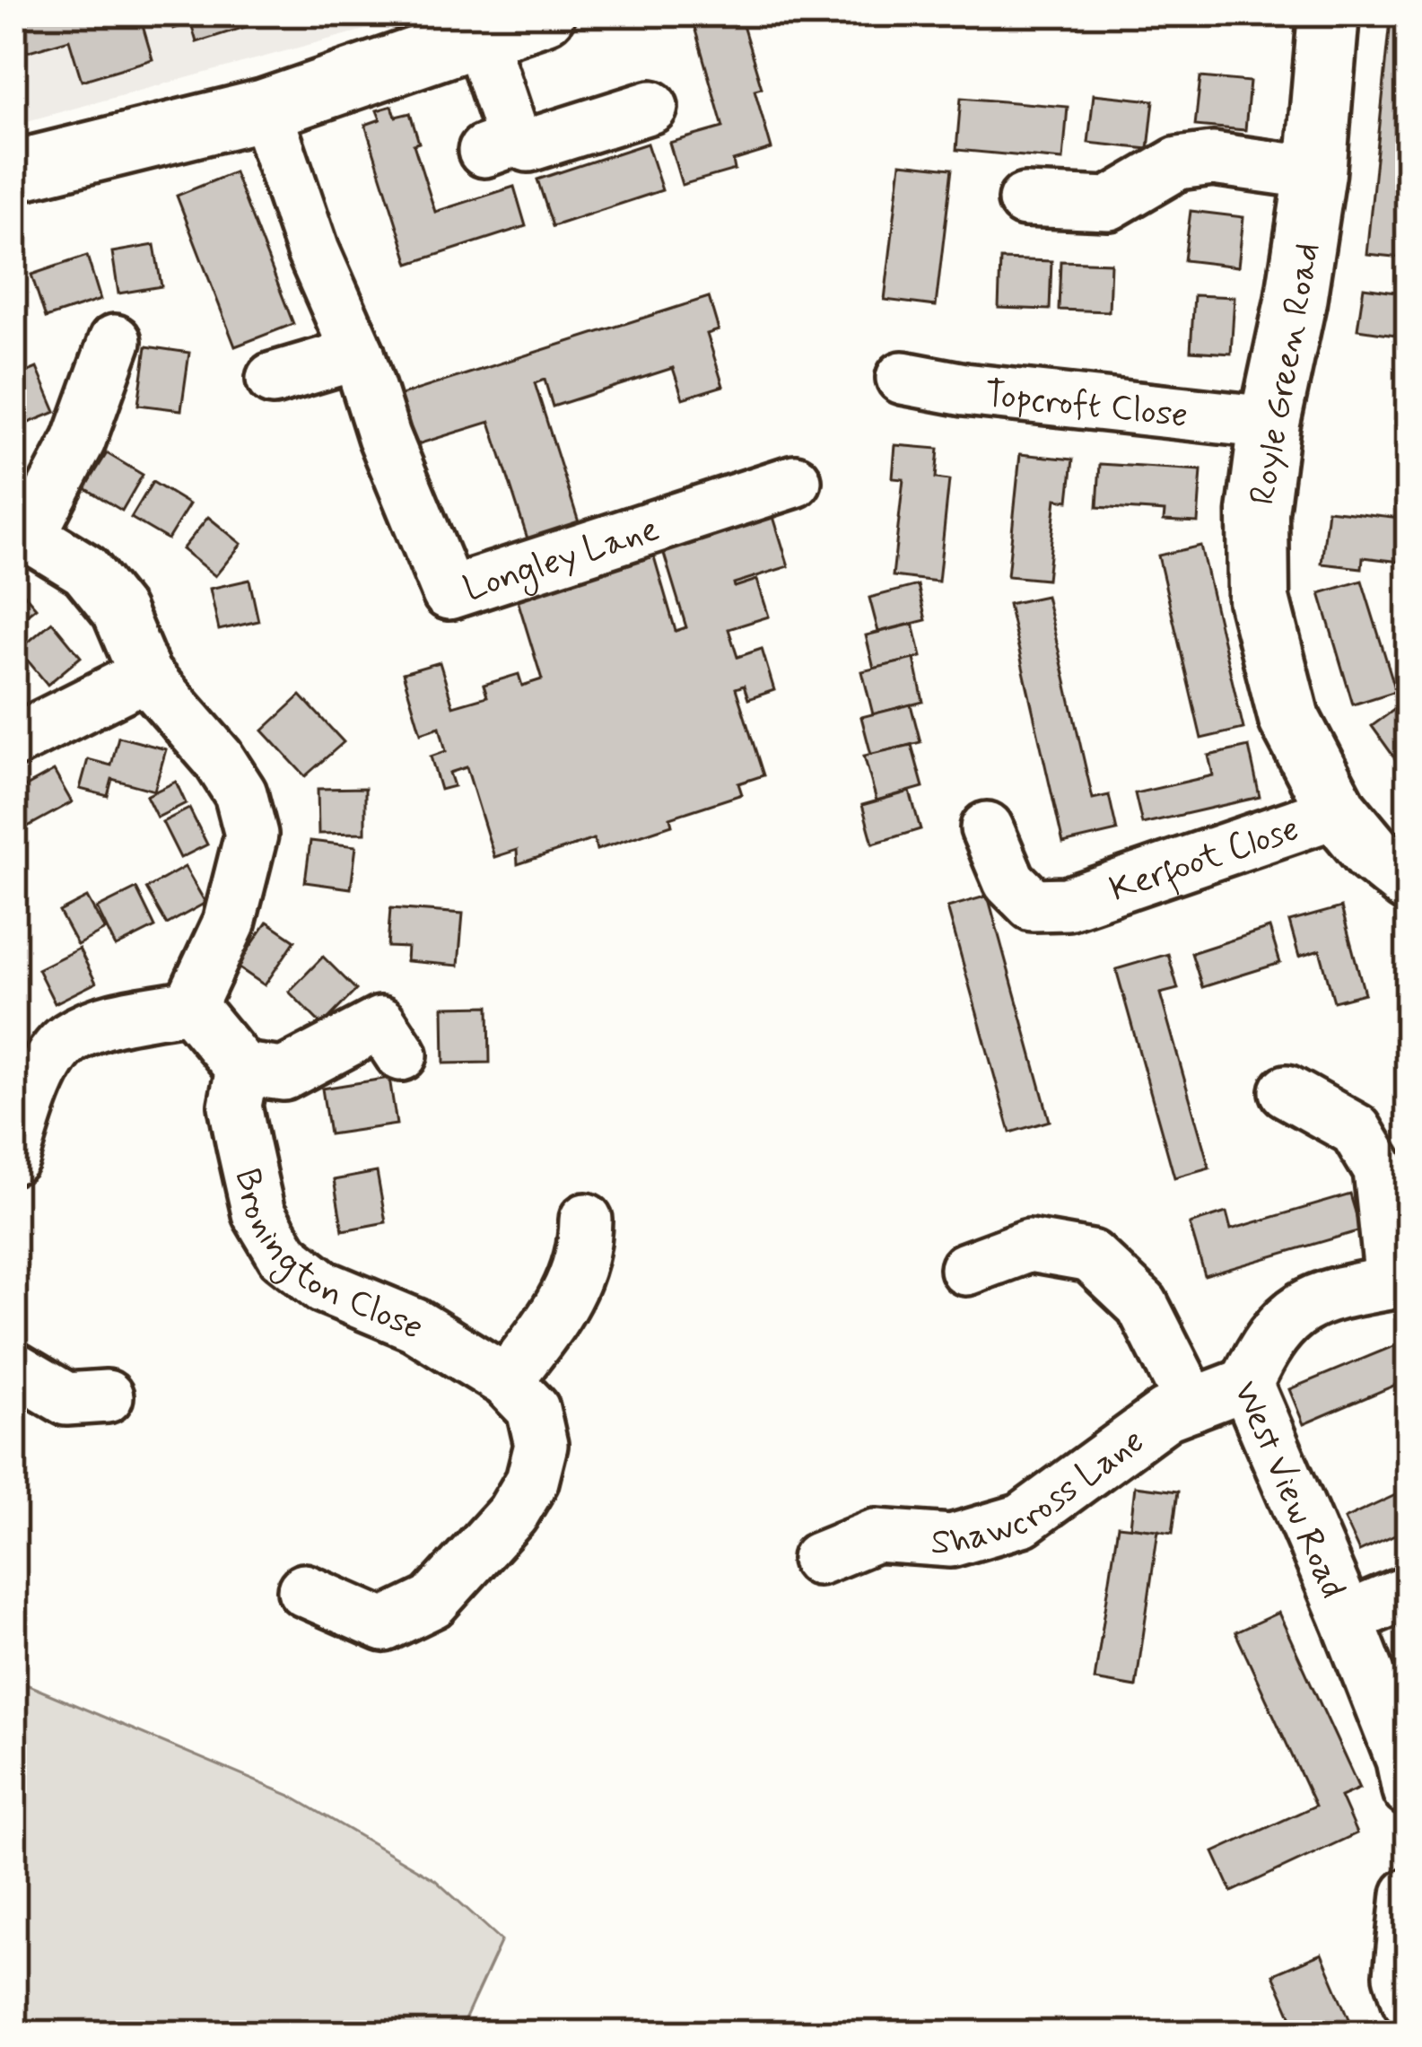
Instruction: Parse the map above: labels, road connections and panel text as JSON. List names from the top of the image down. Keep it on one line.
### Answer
{"streets":{"main road":["Royle Green Road"],"street":["Topcroft Close","Longley Lane","Kerfoot Close","Bronington Close","Shawcross Lane","West View Road"]},"crossings":[["Royle Green Road","Topcroft Close"],["Royle Green Road","Kerfoot Close"],["Shawcross Lane","West View Road"]]}
